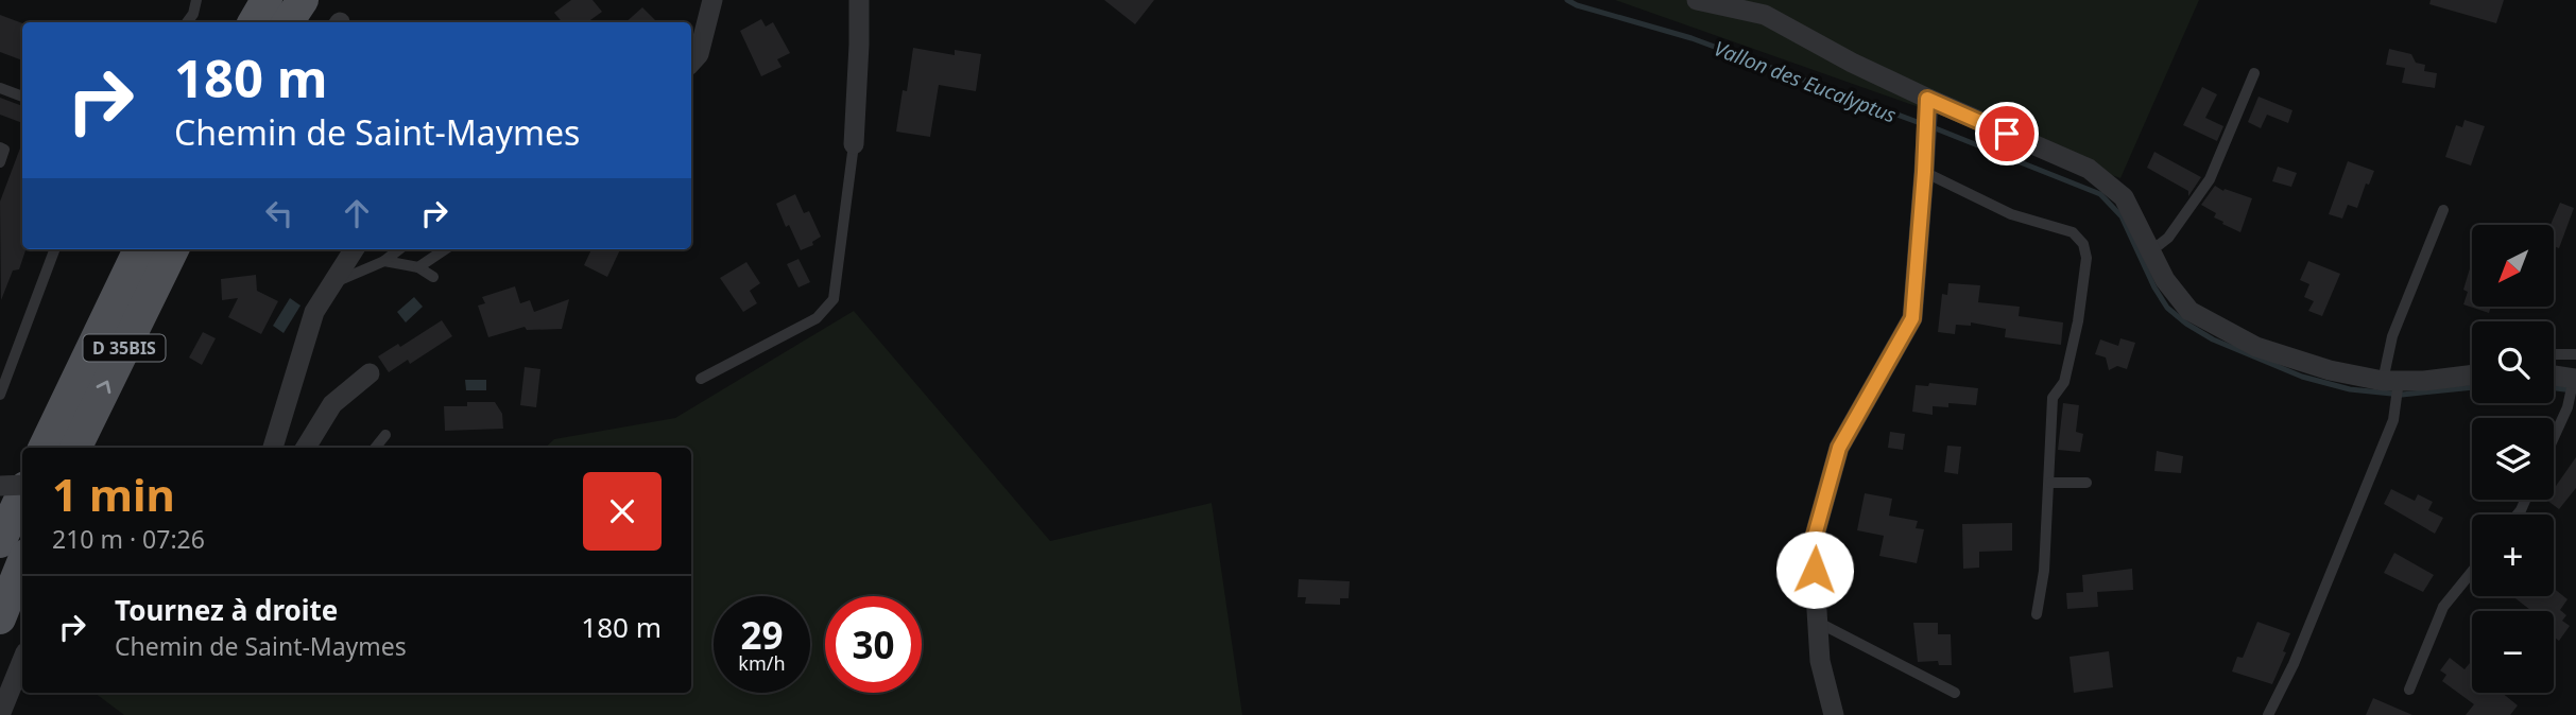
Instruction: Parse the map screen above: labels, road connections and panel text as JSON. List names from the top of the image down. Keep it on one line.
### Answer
{"streets":{"main road":["D 35BIS"]},"water":["Vallon des Eucalyptus"],"north":"bottom left","page":{"turn":["180 m","Chemin de Saint-Maymes"],"map_buttons":["+","−"],"heading":["1 min","210 m · 07:26"],"list":[{"name":"Tournez à droite","note":"Chemin de Saint-Maymes","value":"180 m"}],"speed":"29 km/h","limit":"30"}}
